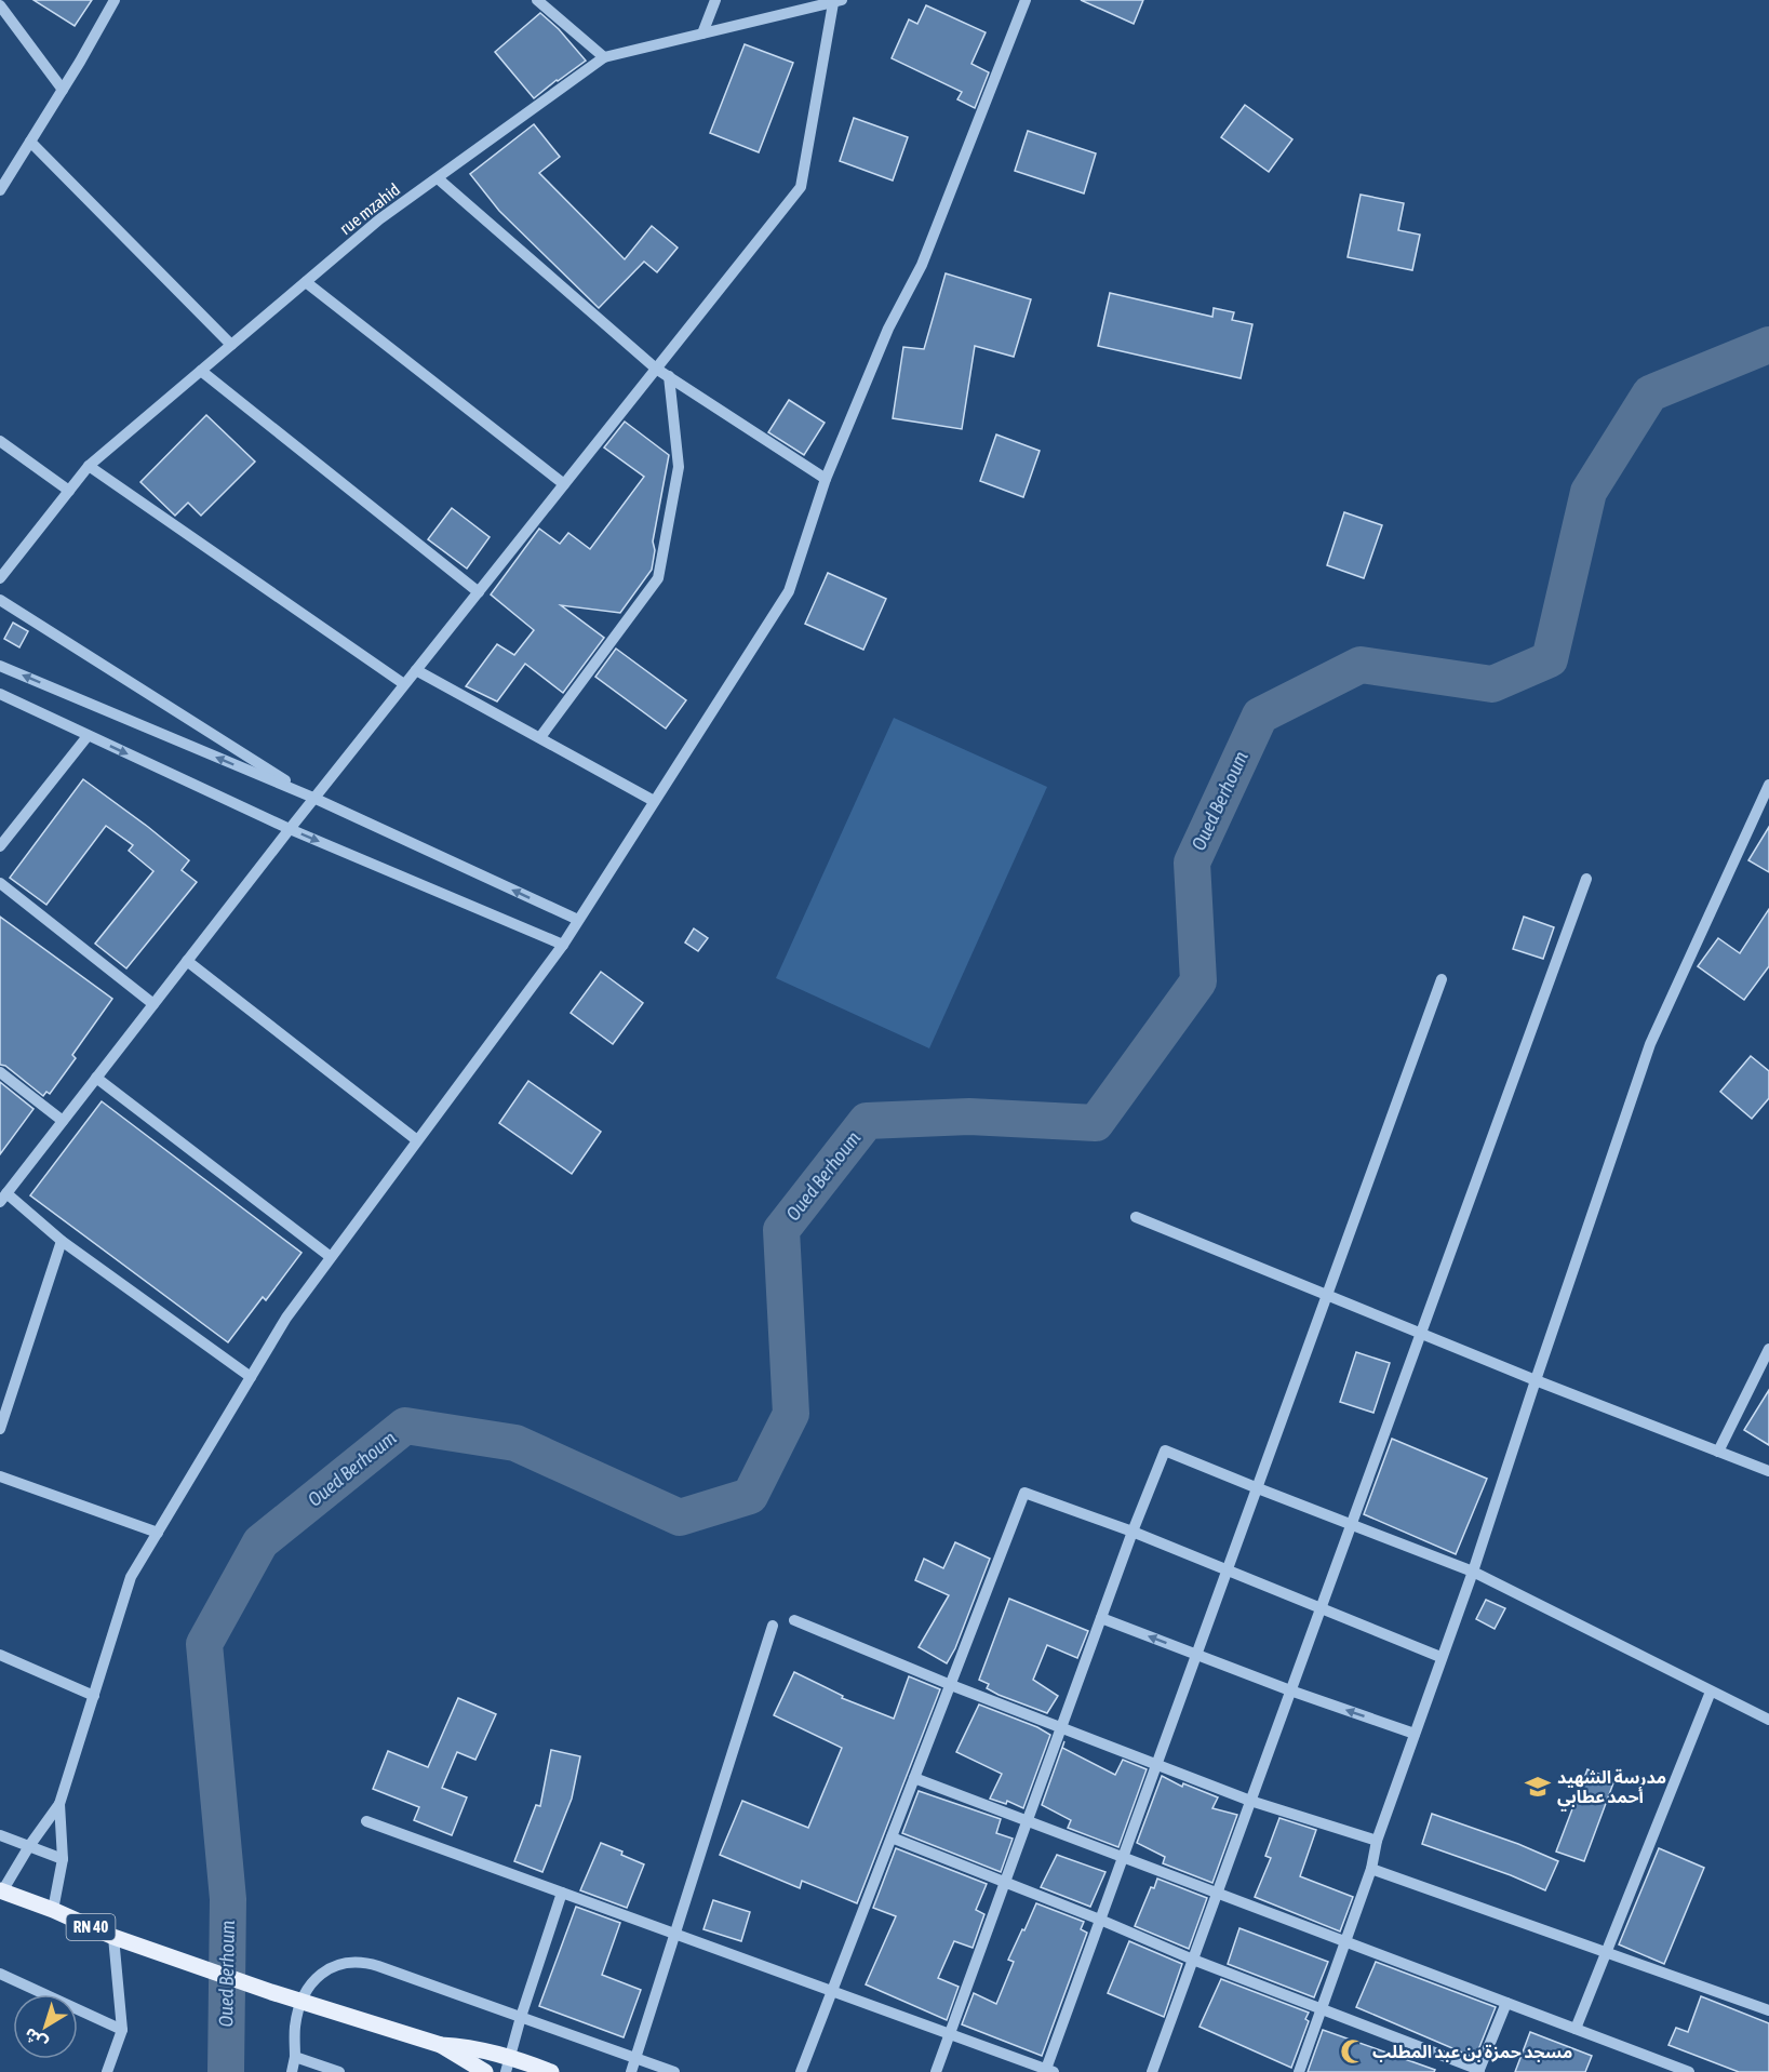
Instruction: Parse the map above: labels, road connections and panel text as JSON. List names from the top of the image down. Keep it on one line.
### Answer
{"streets":{"main road":["RN 40"],"street":["rue mzahid"]},"water":["Oued Berhoum"],"places":{"school or university":["مدرسة الشهيد أحمد عطابي"],"mosque":["مسجد حمزة بن عبد المطلب"]},"north":"bottom left"}
